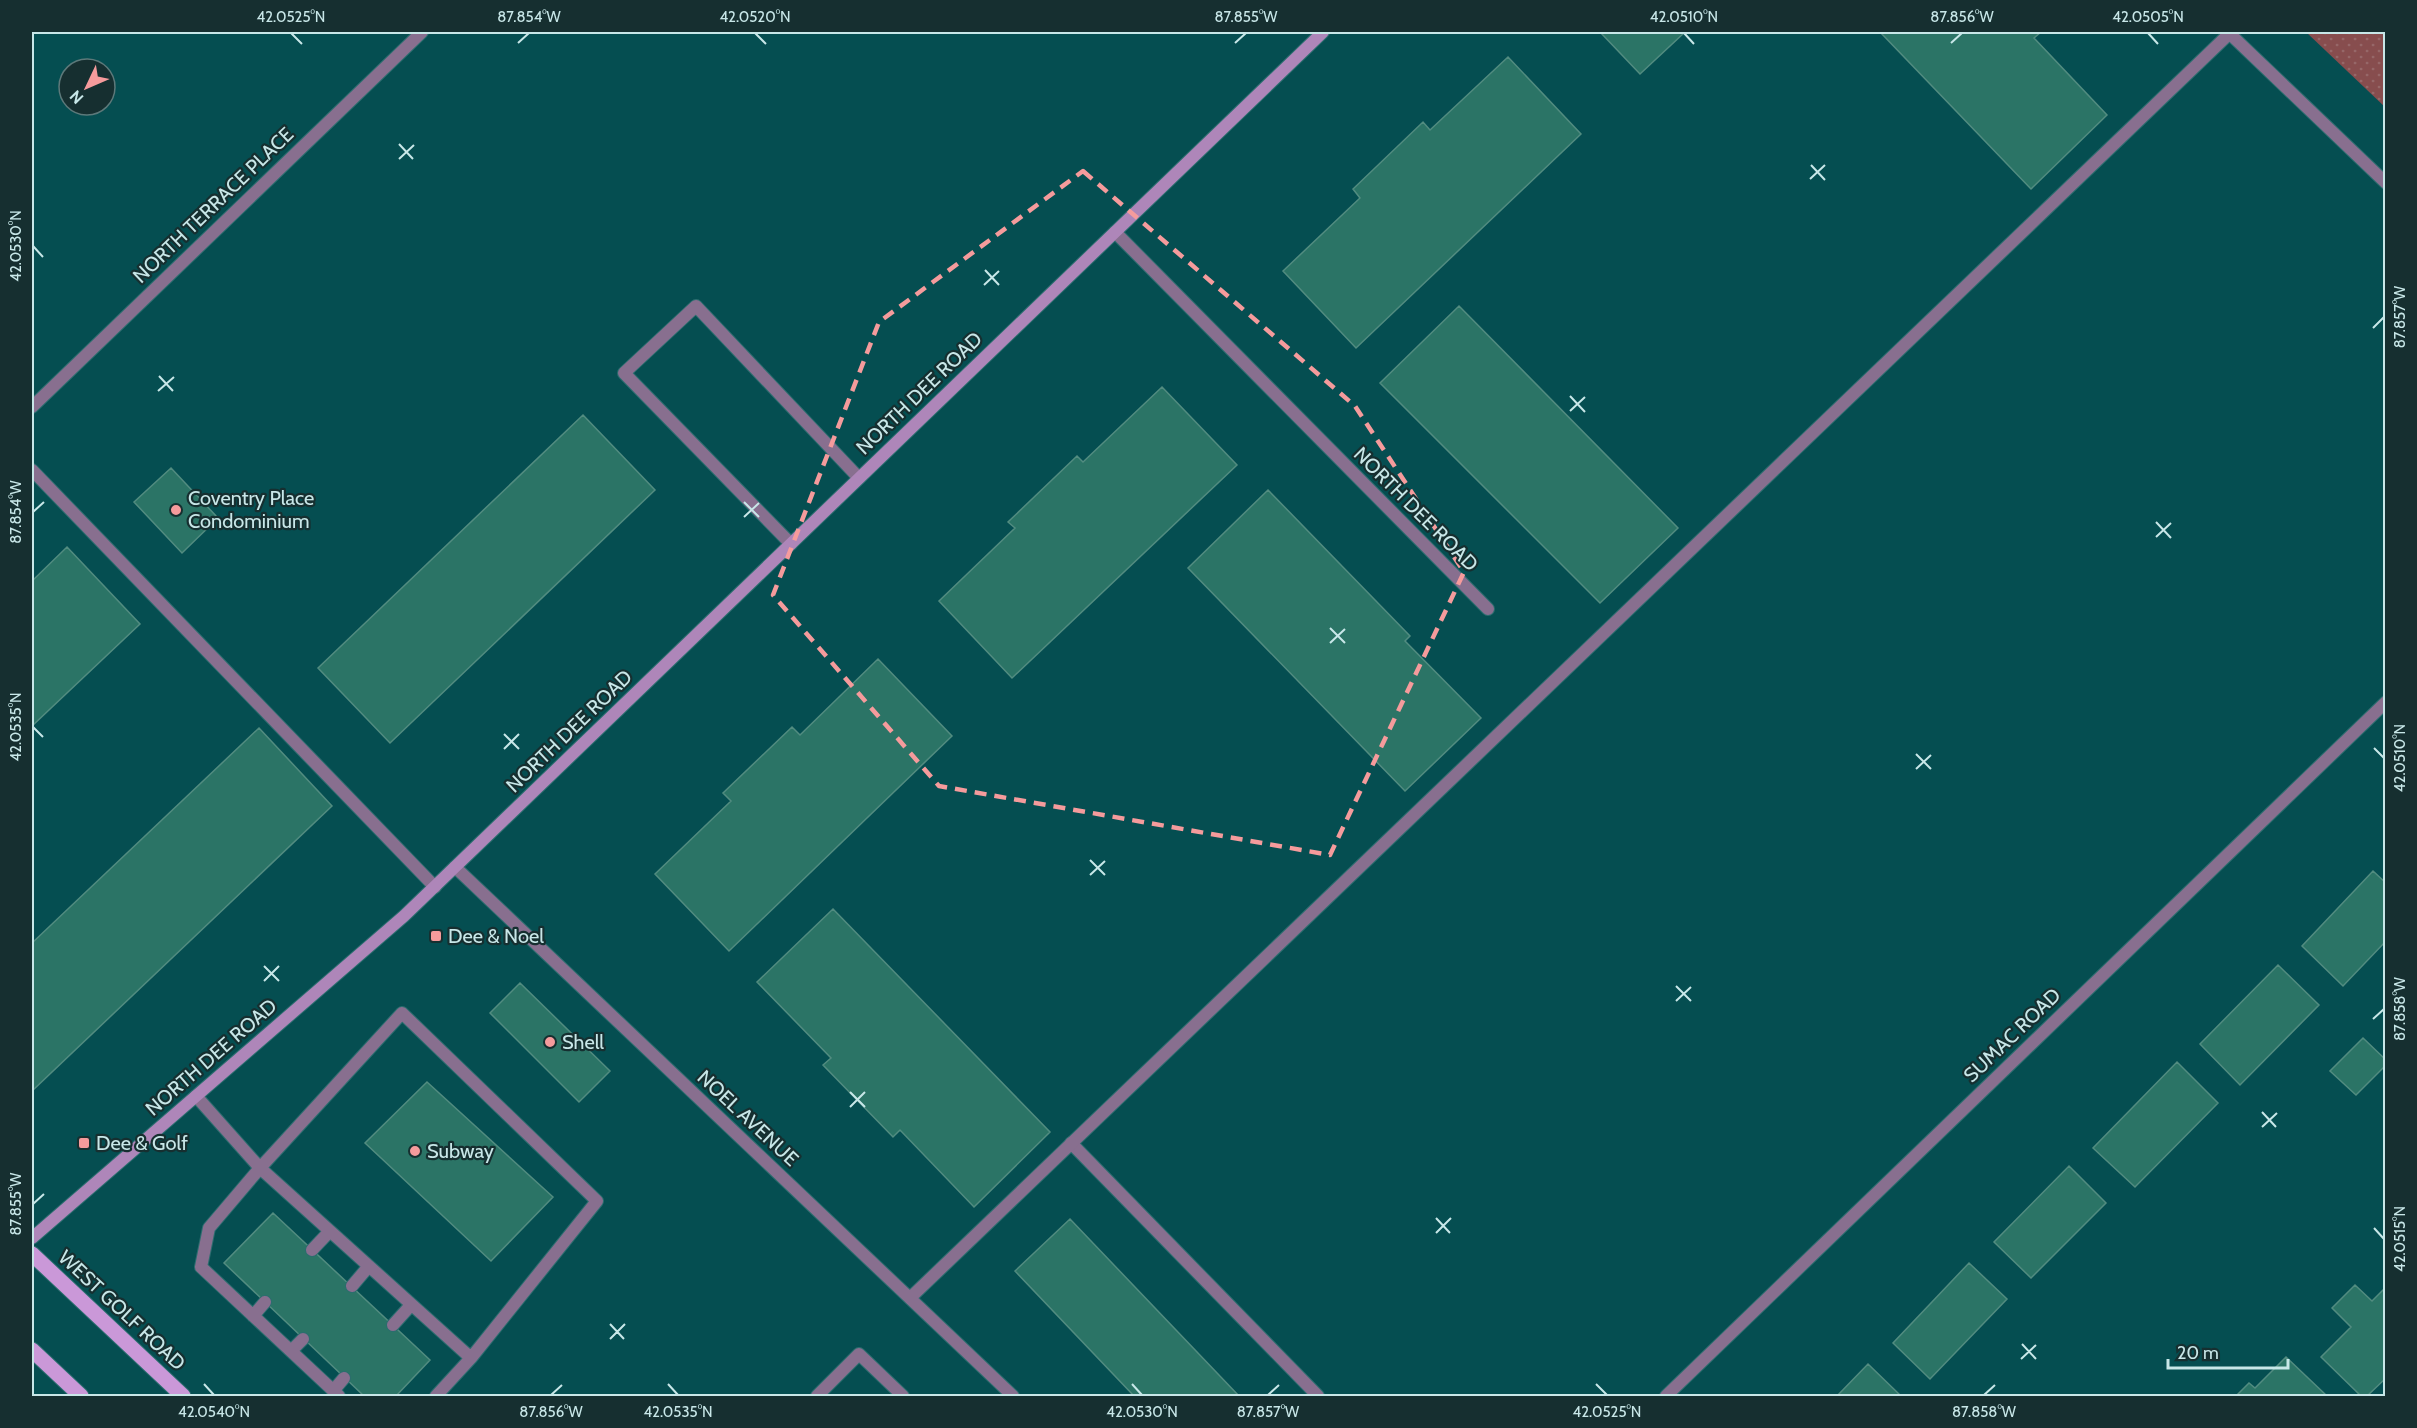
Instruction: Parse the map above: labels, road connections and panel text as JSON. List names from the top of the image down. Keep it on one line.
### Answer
{"streets":{"main road":["WEST GOLF ROAD"],"street":["NORTH TERRACE PLACE","NORTH DEE ROAD","SUMAC ROAD","NOEL AVENUE"]},"crossings":[["NORTH DEE ROAD","NOEL AVENUE"]],"places":{"other":["Coventry Place Condominium","Shell","Subway"],"transit":["Dee & Noel","Dee & Golf"]},"scale_bar":"20 m","north":"bottom left","coordinates":["42.0525°N","87.854°W","42.0520°N","87.855°W","42.0510°N","87.856°W","42.0505°N","42.0530°N","87.857°W","42.0535°N","87.858°W","42.0515°N","42.0540°N"]}
